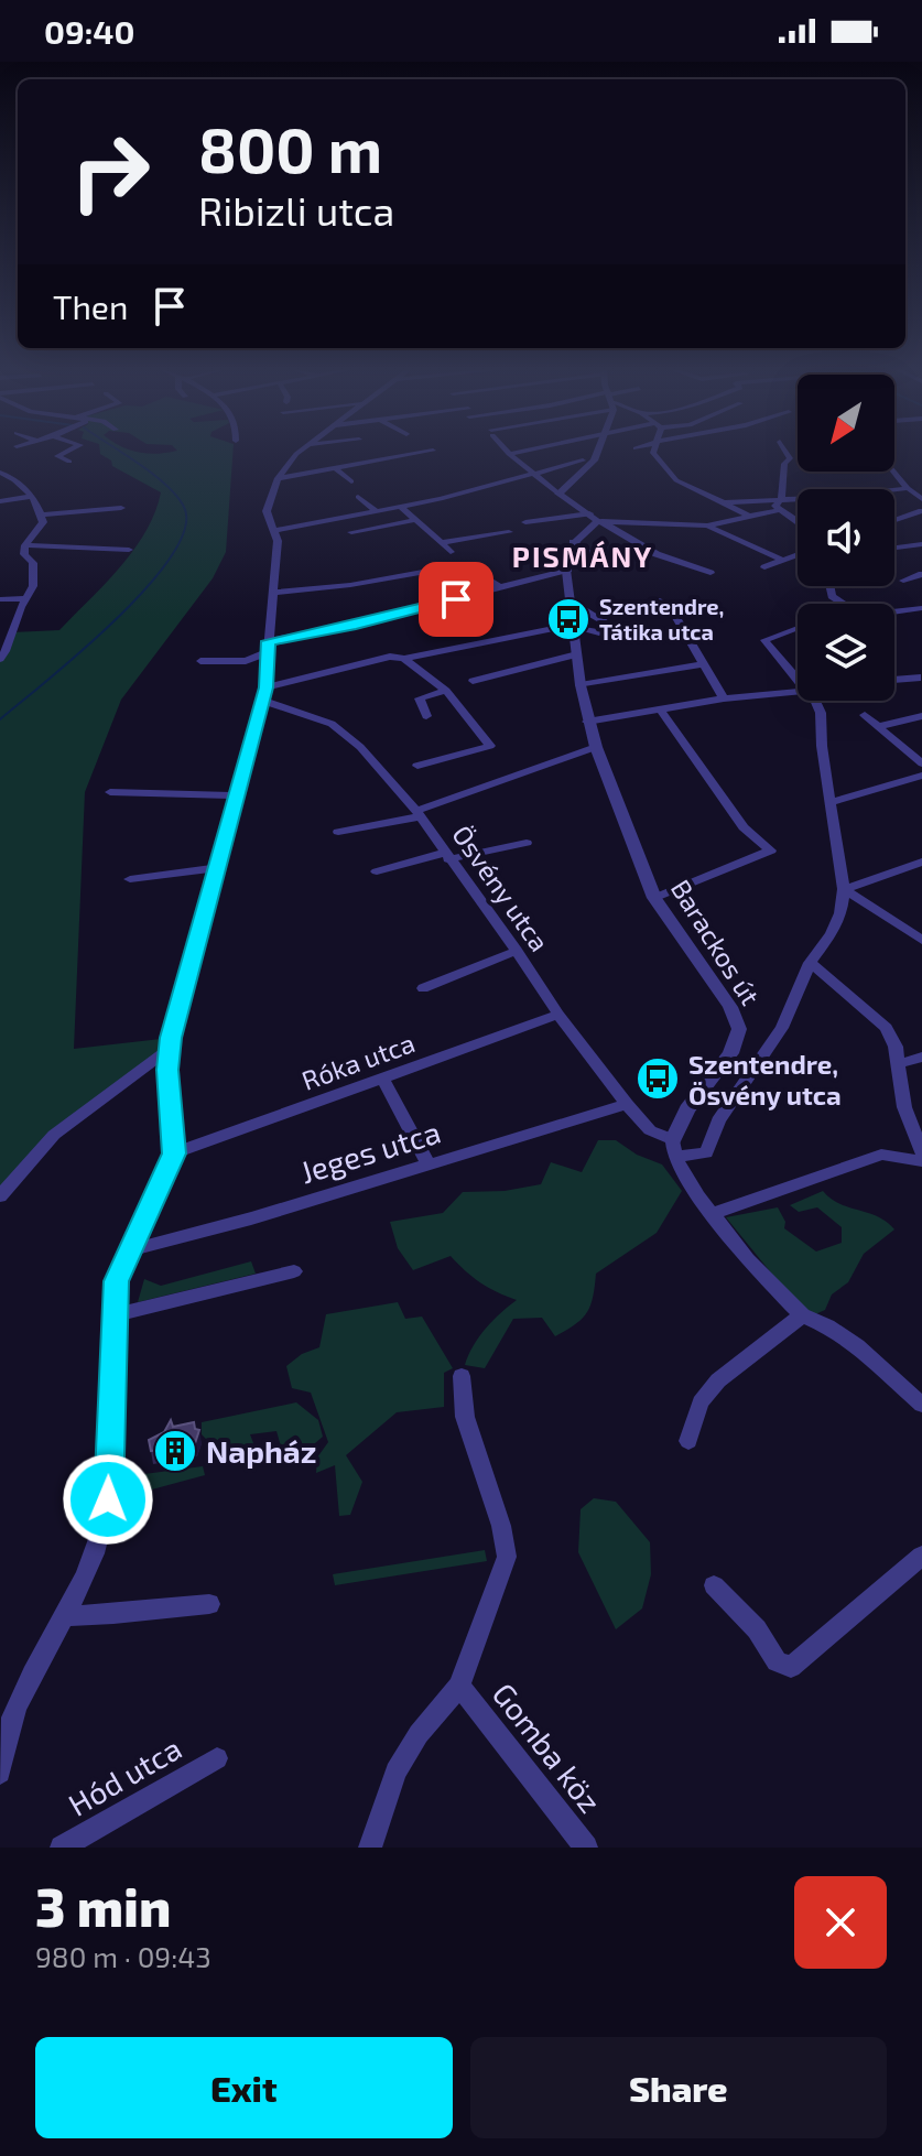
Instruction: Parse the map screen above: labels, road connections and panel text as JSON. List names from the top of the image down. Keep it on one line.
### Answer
{"streets":{"street":["Ösvény utca","Barackos út","Róka utca","Jeges utca","Gomba köz","Hód utca"]},"crossings":[["Ösvény utca","Barackos út"],["Ösvény utca","Róka utca"],["Ösvény utca","Jeges utca"]],"districts":["PISMÁNY"],"places":{"bus stop":["Szentendre, Tátika utca","Szentendre, Ösvény utca"],"building":["Napház"]},"north":"bottom left","page":{"status":"09:40","turn":["800 m","Ribizli utca"],"then":"Then","heading":["3 min","980 m · 09:43"],"buttons":["Exit","Share"]}}
